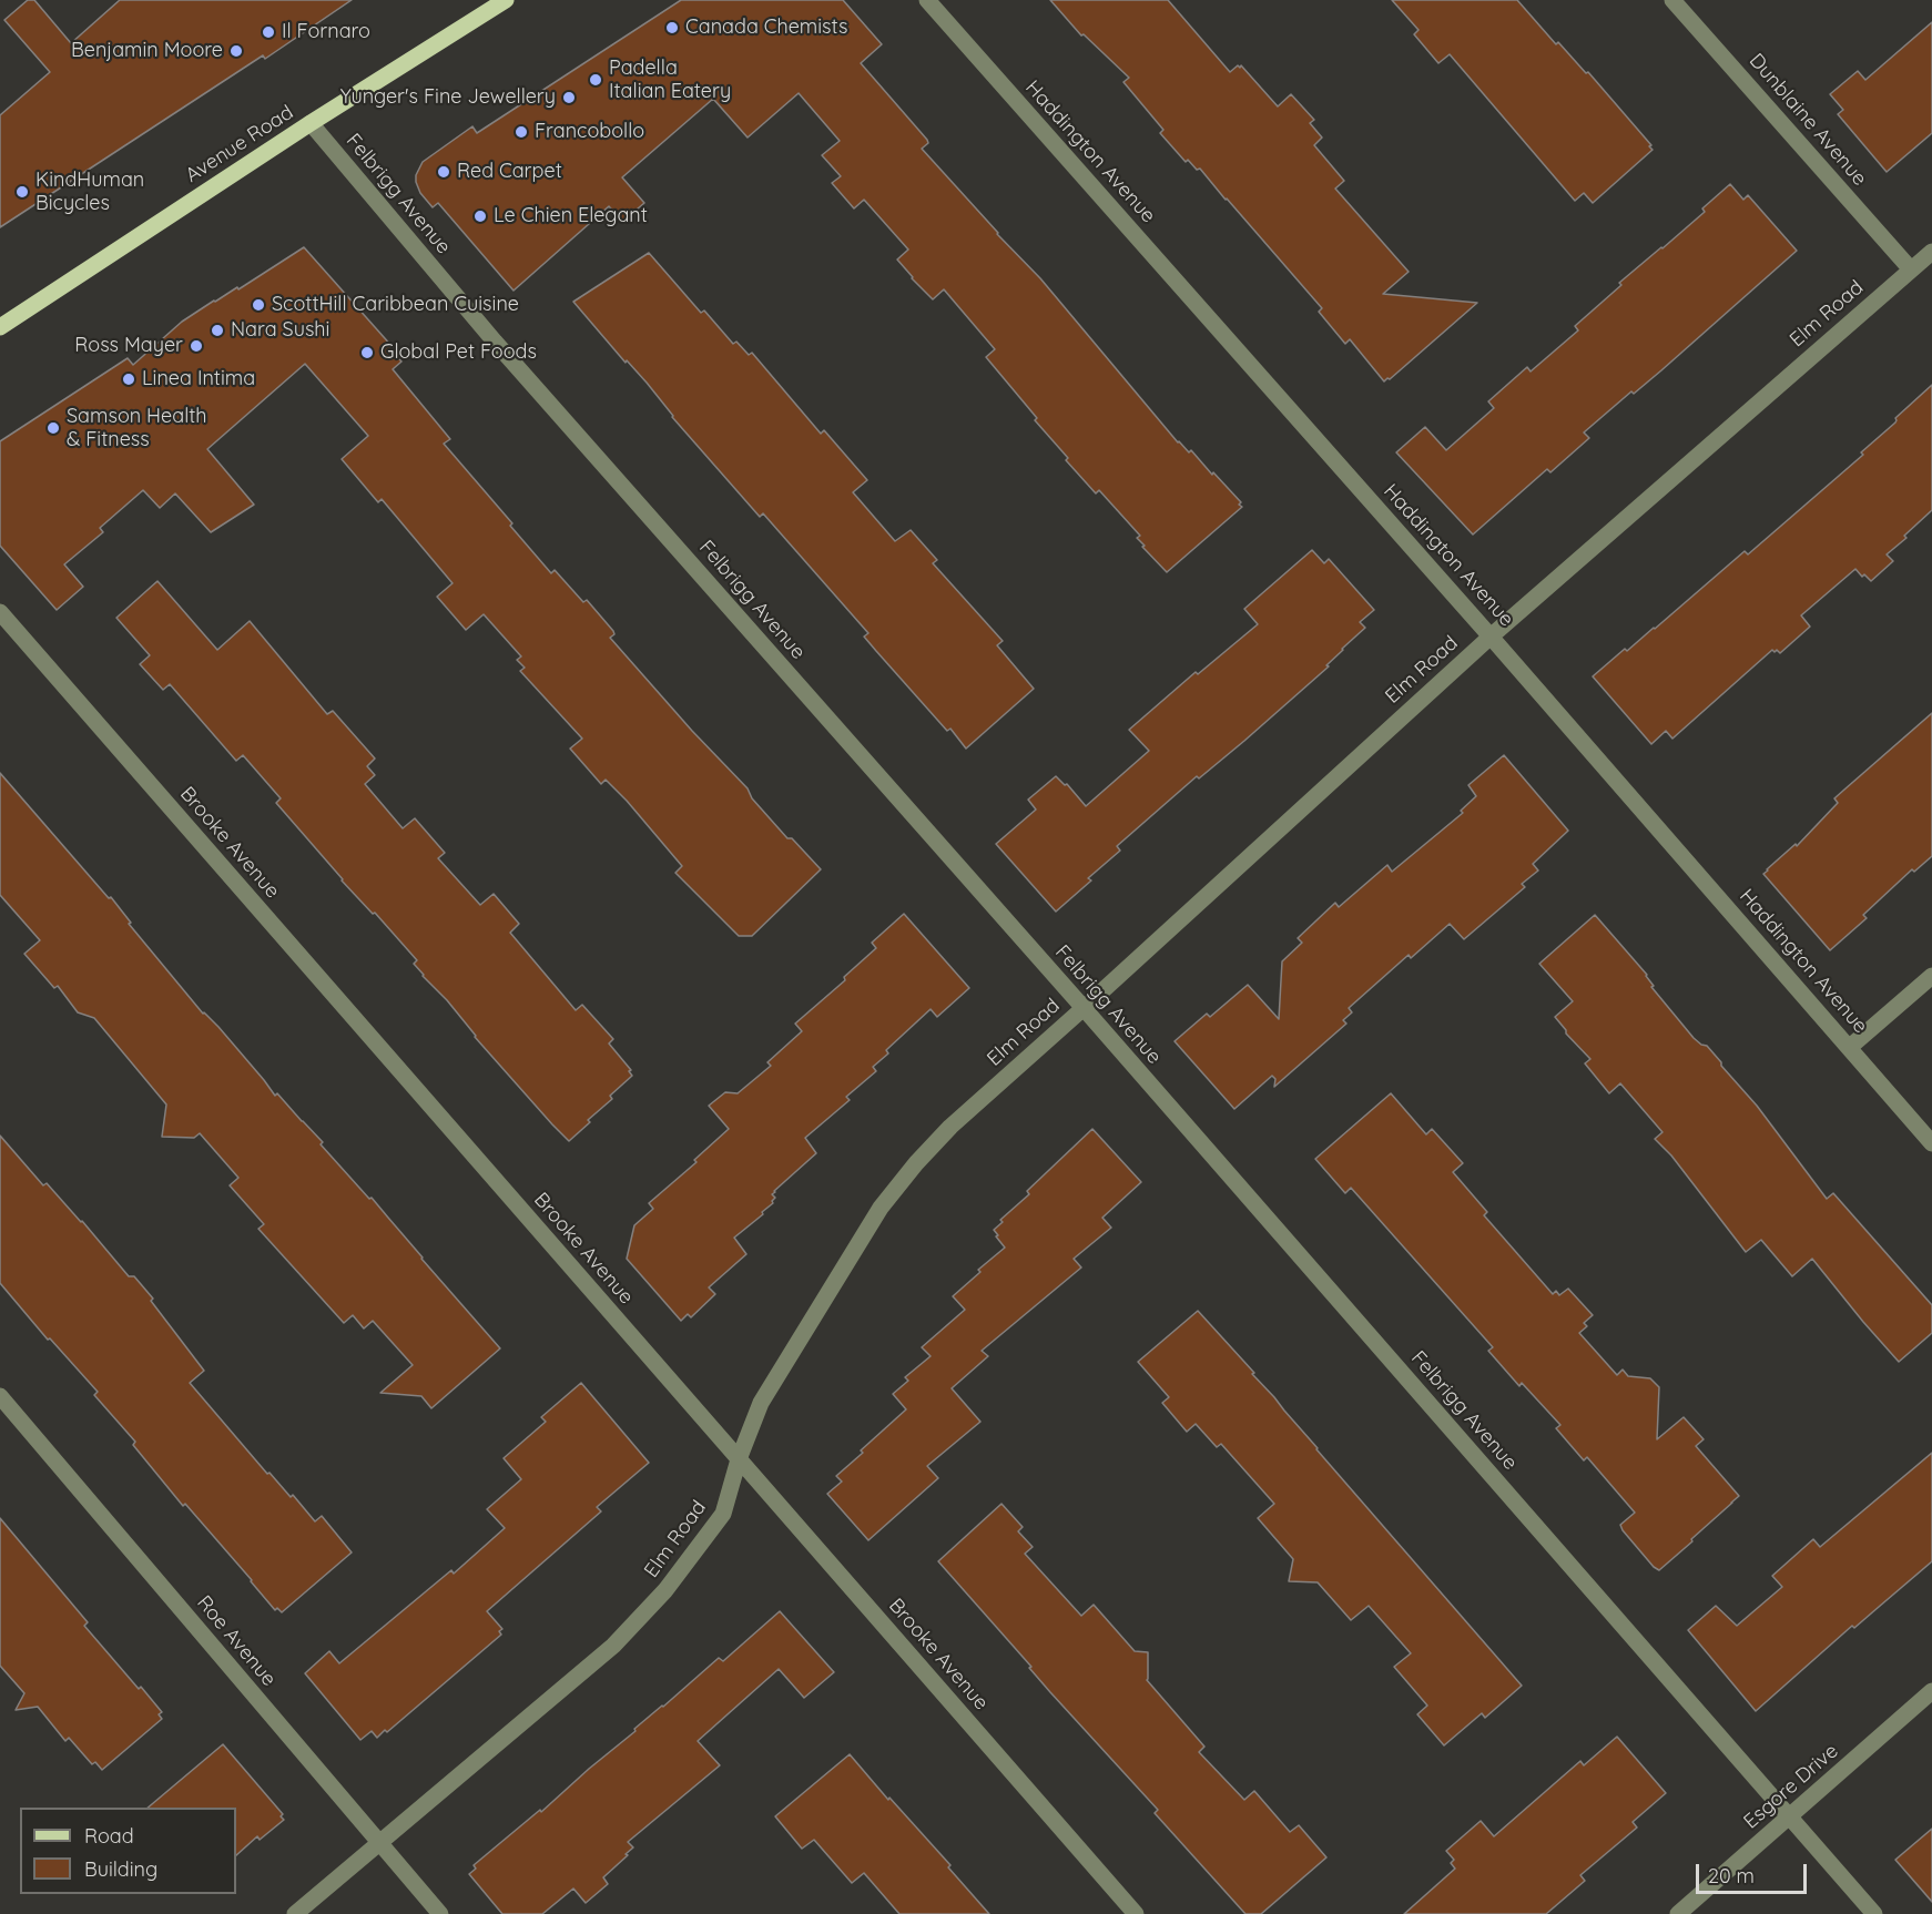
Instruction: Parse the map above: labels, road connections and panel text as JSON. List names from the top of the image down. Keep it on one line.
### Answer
{"streets":{"main road":["Avenue Road"],"street":["Dunblaine Avenue","Haddington Avenue","Felbrigg Avenue","Elm Road","Brooke Avenue","Roe Avenue","Esgore Drive"]},"crossings":[["Dunblaine Avenue","Elm Road"],["Avenue Road","Felbrigg Avenue"],["Haddington Avenue","Elm Road"],["Felbrigg Avenue","Elm Road"],["Felbrigg Avenue","Esgore Drive"],["Elm Road","Brooke Avenue"],["Elm Road","Roe Avenue"]],"places":["Canada Chemists","Il Fornaro","Benjamin Moore","Padella Italian Eatery","Yunger's Fine Jewellery","Francobollo","Red Carpet","KindHuman Bicycles","Le Chien Elegant","ScottHill Caribbean Cuisine","Nara Sushi","Ross Mayer","Global Pet Foods","Linea Intima","Samson Health & Fitness"],"legend":["Road","Building"],"scale_bar":"20 m"}
